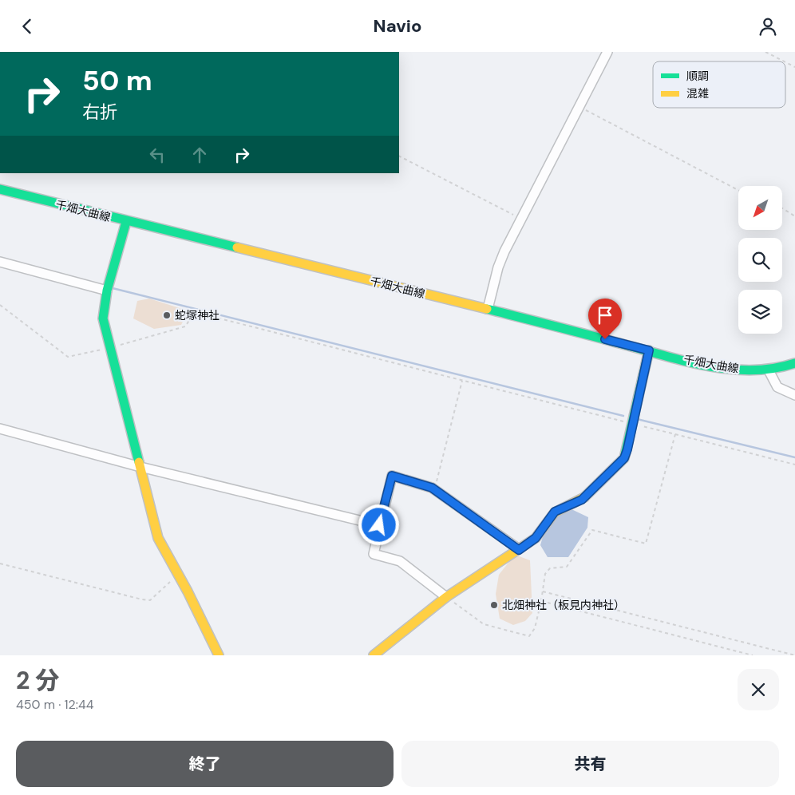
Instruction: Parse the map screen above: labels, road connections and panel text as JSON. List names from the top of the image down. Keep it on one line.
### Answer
{"streets":{"street":["千畑大曲線"]},"places":["蛇塚神社","北畑神社（板見内神社）"],"legend":["順調","混雑"],"north":"bottom left","page":{"header":"Navio","turn":["50 m","右折"],"heading":["2 分","450 m · 12:44"],"buttons":["終了","共有"]}}
